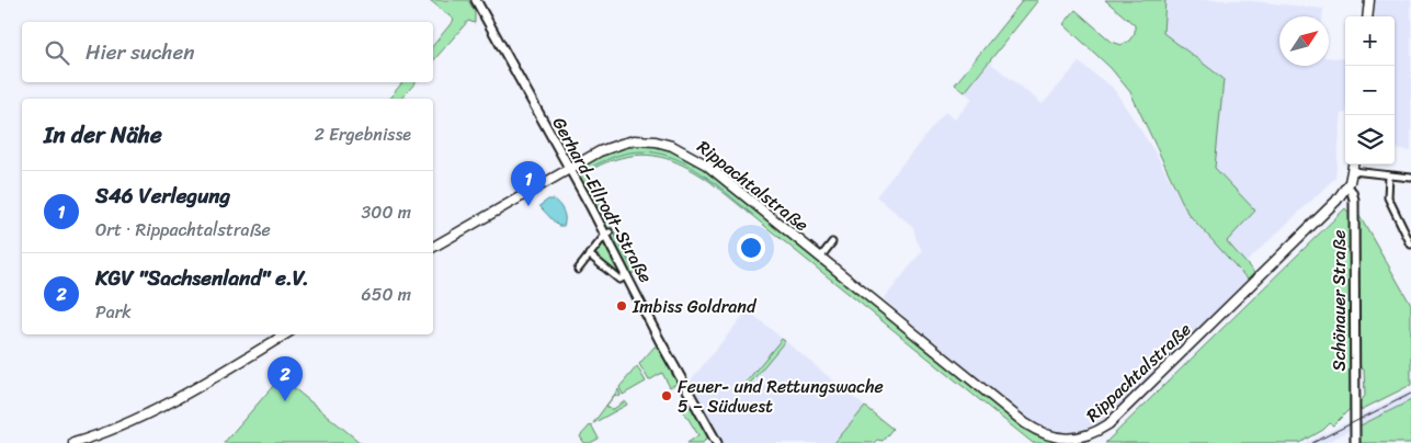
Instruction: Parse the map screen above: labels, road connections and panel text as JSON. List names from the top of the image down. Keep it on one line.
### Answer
{"streets":{"main road":["Rippachtalstraße"],"street":["Gerhard-Ellrodt-Straße","Schönauer Straße"]},"crossings":[["Rippachtalstraße","Gerhard-Ellrodt-Straße"],["Rippachtalstraße","Schönauer Straße"]],"places":["Imbiss Goldrand","Feuer- und Rettungswache 5 – Südwest"],"north":"top right","page":{"map_buttons":["+","−"],"search":"Hier suchen","heading":["In der Nähe","2 Ergebnisse"],"pins":["1","2"],"list":[{"mark":"1","name":"S46 Verlegung","note":"Ort · Rippachtalstraße","value":"300 m"},{"mark":"2","name":"KGV \"Sachsenland\" e.V.","note":"Park","value":"650 m"}]}}
